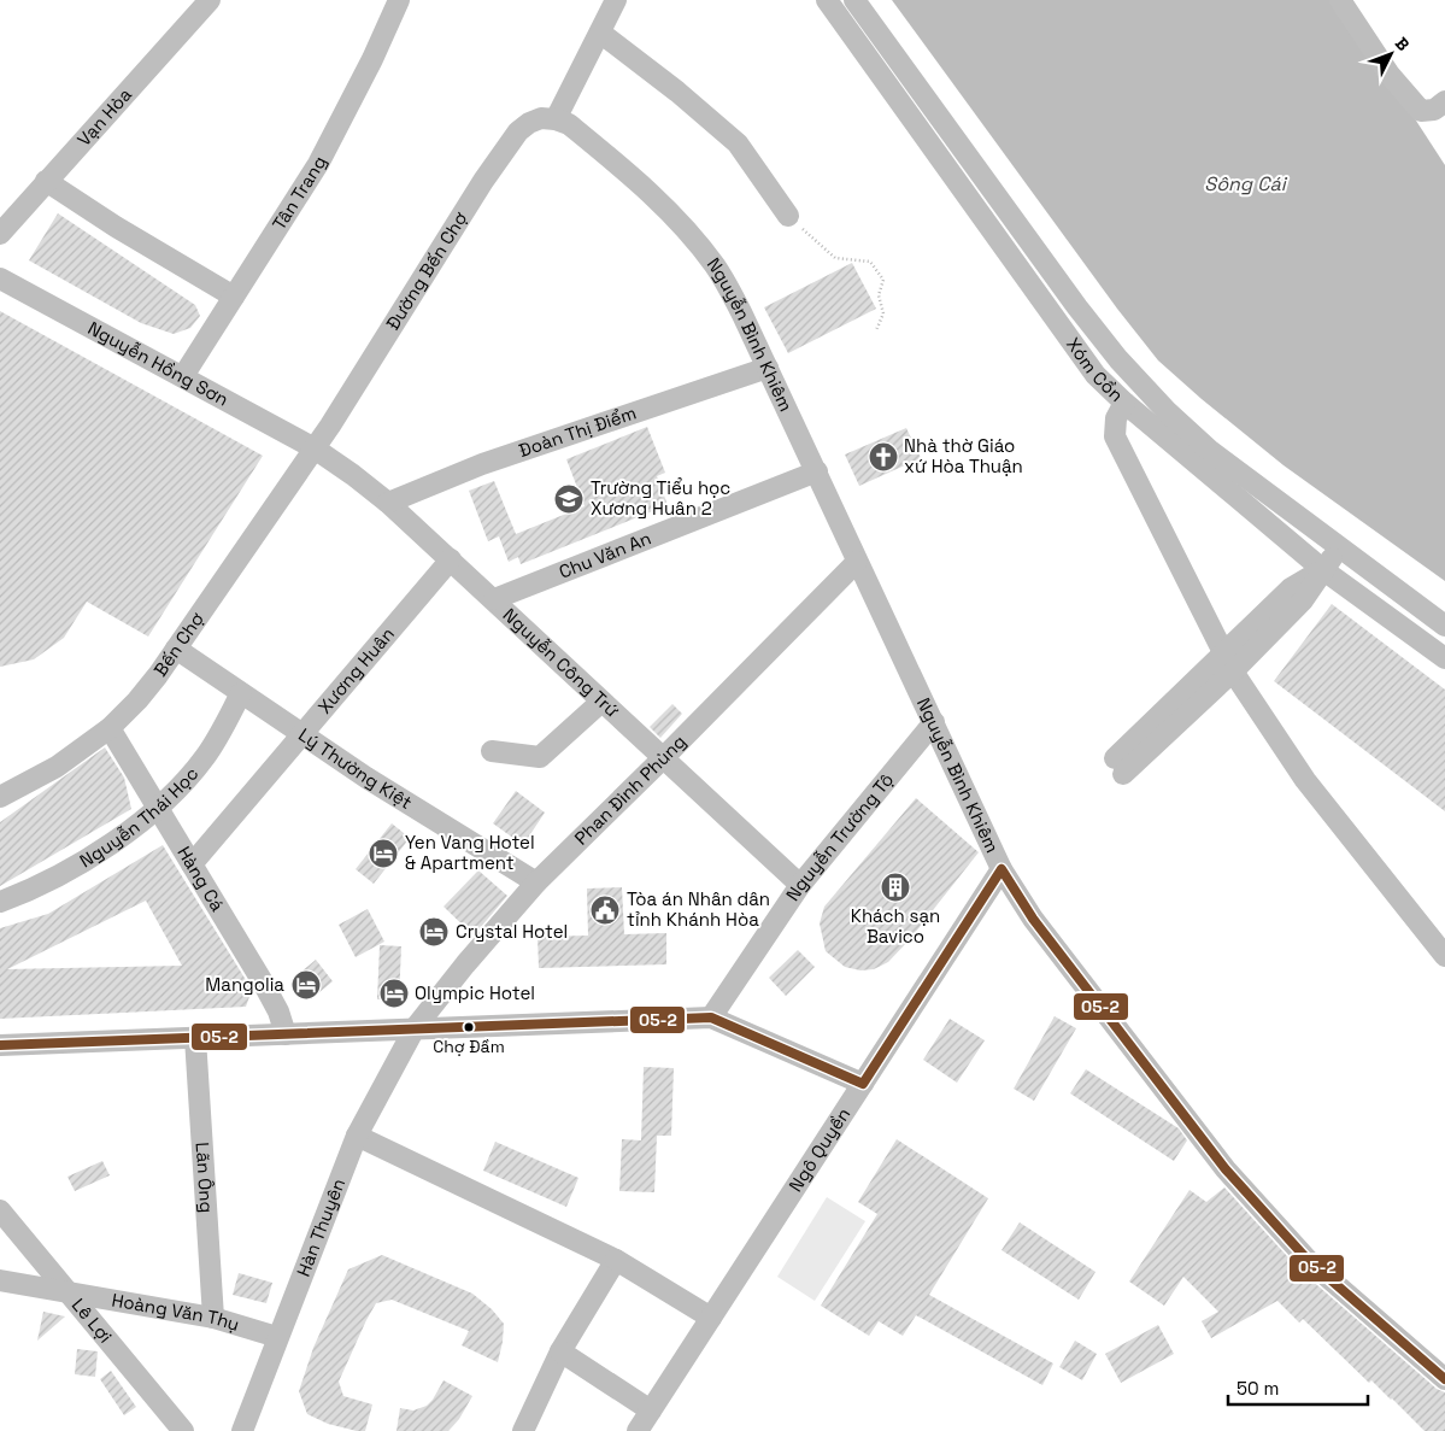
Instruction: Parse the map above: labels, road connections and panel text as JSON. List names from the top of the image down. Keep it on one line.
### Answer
{"streets":{"street":["Vạn Hòa","Tân Trang","Đường Bến Chợ","Nguyễn Bình Khiêm","Nguyễn Hồng Sơn","Xóm Cồn","Đoàn Thị Điểm","Chu Văn An","Bến Chợ","Nguyễn Công Trứ","Xương Huân","Lý Thường Kiệt","Phan Đình Phùng","Nguyễn Thái Học","Nguyễn Trường Tộ","Hàng Cá","Ngô Quyền","Lãn Ông","Hàn Thuyên","Hoàng Văn Thụ","Lê Lợi"]},"crossings":[["Tân Trang","Nguyễn Hồng Sơn"],["Đường Bến Chợ","Nguyễn Bình Khiêm"],["Đường Bến Chợ","Nguyễn Hồng Sơn"],["Đường Bến Chợ","Bến Chợ"],["Đường Bến Chợ","Nguyễn Công Trứ"],["Nguyễn Bình Khiêm","Đoàn Thị Điểm"],["Nguyễn Bình Khiêm","Chu Văn An"],["Nguyễn Bình Khiêm","Phan Đình Phùng"],["Nguyễn Bình Khiêm","Nguyễn Trường Tộ"],["Nguyễn Bình Khiêm","Ngô Quyền"],["Nguyễn Hồng Sơn","Bến Chợ"],["Nguyễn Hồng Sơn","Nguyễn Công Trứ"],["Đoàn Thị Điểm","Nguyễn Công Trứ"],["Chu Văn An","Nguyễn Công Trứ"],["Bến Chợ","Nguyễn Công Trứ"],["Bến Chợ","Lý Thường Kiệt"],["Bến Chợ","Hàng Cá"],["Nguyễn Công Trứ","Xương Huân"],["Nguyễn Công Trứ","Phan Đình Phùng"],["Nguyễn Công Trứ","Nguyễn Trường Tộ"],["Xương Huân","Lý Thường Kiệt"],["Xương Huân","Hàng Cá"],["Lý Thường Kiệt","Phan Đình Phùng"],["Lý Thường Kiệt","Nguyễn Thái Học"],["Phan Đình Phùng","Hàn Thuyên"],["Nguyễn Thái Học","Hàng Cá"],["Lãn Ông","Hoàng Văn Thụ"],["Hàn Thuyên","Hoàng Văn Thụ"],["Hoàng Văn Thụ","Lê Lợi"]],"water":["Sông Cái"],"places":{"church":["Nhà thờ Giáo xứ Hòa Thuận"],"school or university":["Trường Tiểu học Xương Huân 2"],"hotel":["Yen Vang Hotel & Apartment","Crystal Hotel","Mangolia","Olympic Hotel"],"building":["Khách sạn Bavico"],"public building":["Tòa án Nhân dân tỉnh Khánh Hòa"],"other":["Chợ Đầm"]},"lines":["transit line 05-2"],"scale_bar":"50 m","north":"top right"}
